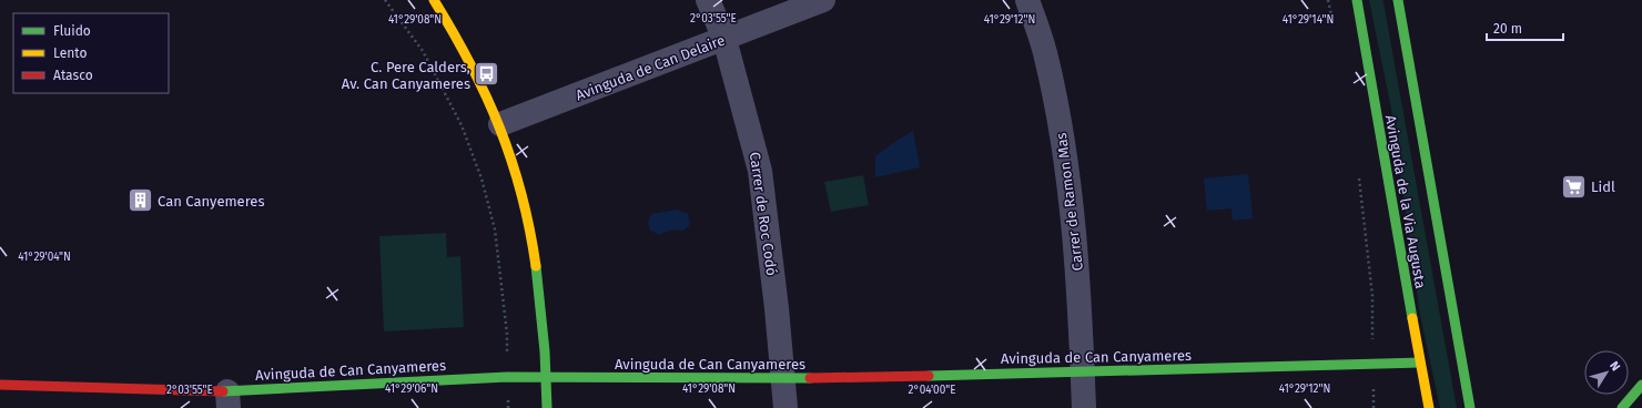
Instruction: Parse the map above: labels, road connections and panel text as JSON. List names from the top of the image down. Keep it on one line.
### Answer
{"streets":{"street":["Avinguda de Can Delaire","Carrer de Ramon Mas","Avinguda de la Via Augusta","Carrer de Roc Codó","Avinguda de Can Canyameres"]},"crossings":[["Avinguda de Can Delaire","Carrer de Roc Codó"],["Carrer de Ramon Mas","Avinguda de Can Canyameres"],["Avinguda de la Via Augusta","Avinguda de Can Canyameres"],["Carrer de Roc Codó","Avinguda de Can Canyameres"]],"places":{"bus stop":["C. Pere Calders, Av. Can Canyameres"],"supermarket":["Lidl"],"building":["Can Canyemeres"]},"legend":["Fluido","Lento","Atasco"],"scale_bar":"20 m","north":"top right","coordinates":["2°03'55\"E","41°29'08\"N","41°29'12\"N","41°29'14\"N","41°29'04\"N","41°29'06\"N","2°04'00\"E"]}
